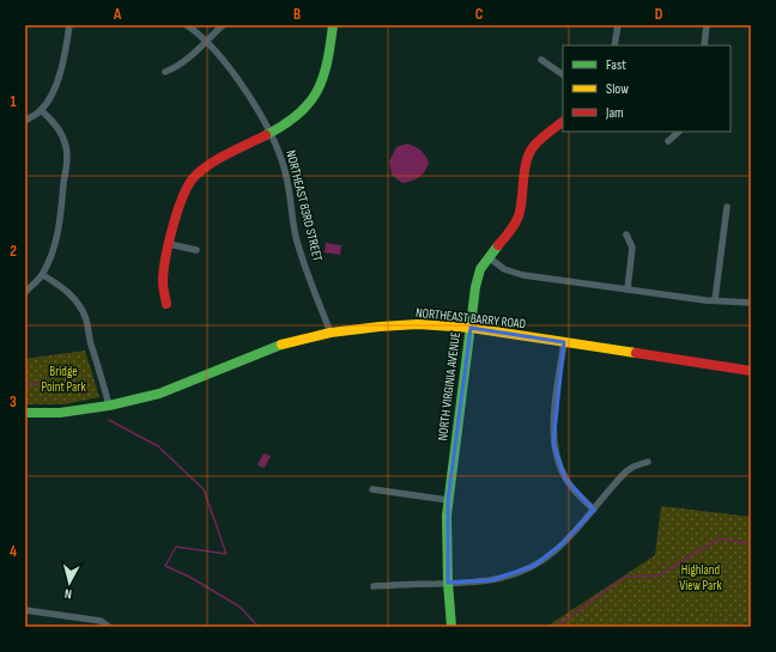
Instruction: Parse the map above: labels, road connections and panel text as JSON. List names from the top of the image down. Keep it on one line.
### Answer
{"streets":{"street":["NORTHEAST 83RD STREET","NORTHEAST BARRY ROAD","NORTH VIRGINIA AVENUE"]},"crossings":[["NORTHEAST 83RD STREET","NORTHEAST BARRY ROAD"],["NORTHEAST BARRY ROAD","NORTH VIRGINIA AVENUE"]],"parks":["Bridge Point Park","Highland View Park"],"legend":["Fast","Slow","Jam"],"north":"bottom","grid":{"columns":["A","B","C","D"],"rows":["1","2","3","4"]}}
